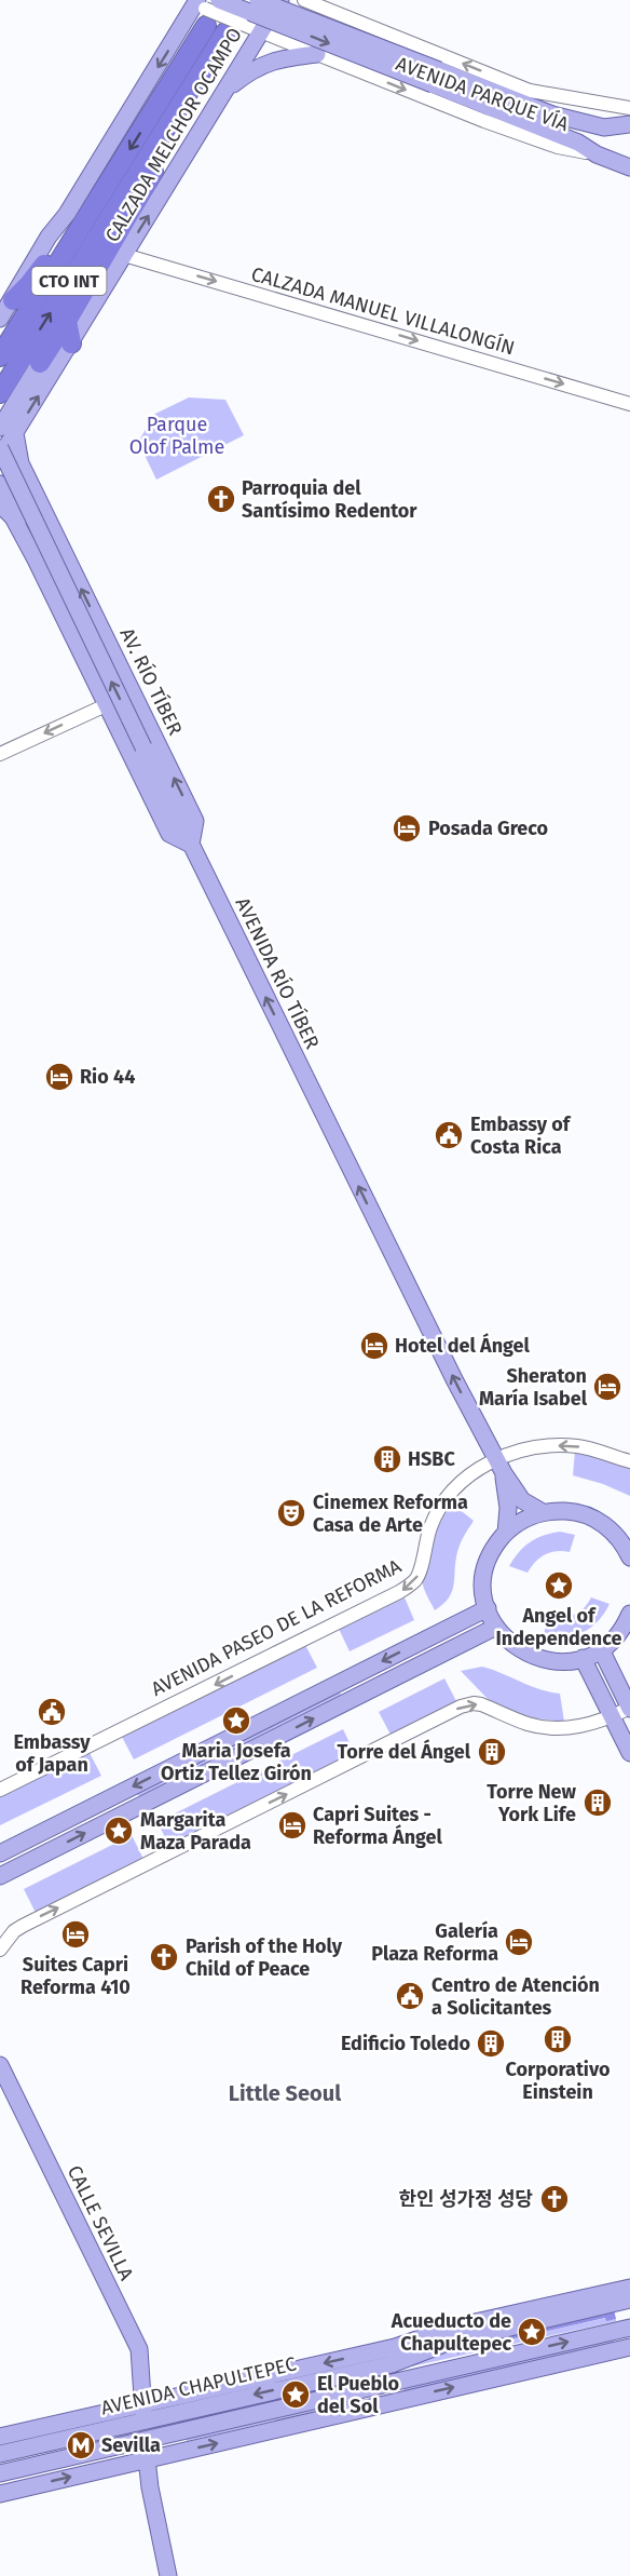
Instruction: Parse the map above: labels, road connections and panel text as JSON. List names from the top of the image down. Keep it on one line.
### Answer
{"streets":{"highway":["CTO INT"],"main road":["AVENIDA PARQUE VÍA","CALZADA MELCHOR OCAMPO","AV. RÍO TÍBER","AVENIDA RÍO TÍBER","CALLE SEVILLA","AVENIDA CHAPULTEPEC"],"street":["CALZADA MANUEL VILLALONGÍN","AVENIDA PASEO DE LA REFORMA"]},"crossings":[["AVENIDA PARQUE VÍA","CALZADA MELCHOR OCAMPO"],["AVENIDA PARQUE VÍA","CTO INT"],["CALZADA MELCHOR OCAMPO","CALZADA MANUEL VILLALONGÍN"],["AV. RÍO TÍBER","AVENIDA RÍO TÍBER"],["AVENIDA RÍO TÍBER","AVENIDA PASEO DE LA REFORMA"],["CALLE SEVILLA","AVENIDA CHAPULTEPEC"]],"one_way":["CALZADA MANUEL VILLALONGÍN","AVENIDA RÍO TÍBER","AVENIDA PASEO DE LA REFORMA"],"districts":["Little Seoul"],"parks":["Parque Olof Palme"],"places":{"church":["Parroquia del Santísimo Redentor","Parish of the Holy Child of Peace","한인 성가정 성당"],"hotel":["Posada Greco","Rio 44","Hotel del Ángel","Sheraton María Isabel","Capri Suites - Reforma Ángel","Suites Capri Reforma 410","Galería Plaza Reforma"],"public building":["Embassy of Costa Rica","Embassy of Japan","Centro de Atención a Solicitantes"],"building":["HSBC","Torre del Ángel","Torre New York Life","Corporativo Einstein","Edificio Toledo"],"theatre":["Cinemex Reforma Casa de Arte"],"place":["Angel of Independence","Maria Josefa Ortiz Tellez Girón","Margarita Maza Parada","Acueducto de Chapultepec","El Pueblo del Sol"],"metro station":["Sevilla"]}}
